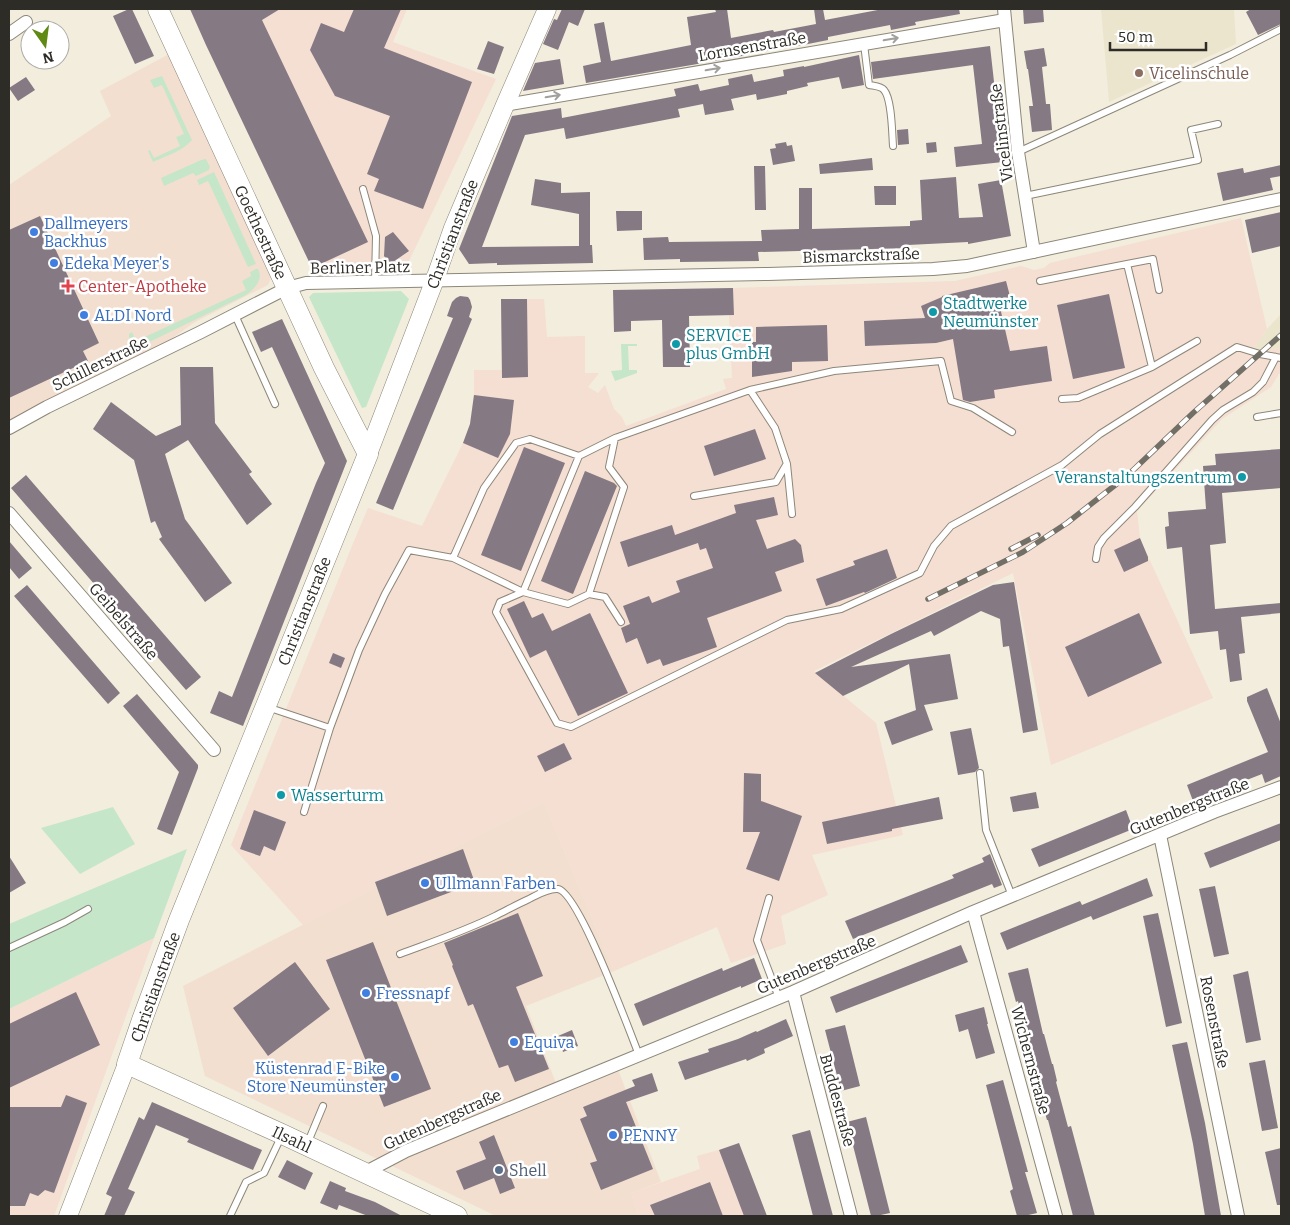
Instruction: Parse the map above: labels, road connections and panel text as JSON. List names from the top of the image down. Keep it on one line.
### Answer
{"streets":{"main road":["Goethestraße","Christianstraße","Ilsahl"],"street":["Lornsenstraße","Vicelinstraße","Bismarckstraße","Berliner Platz","Schillerstraße","Geibelstraße","Gutenbergstraße","Rosenstraße","Wichernstraße","Buddestraße"]},"crossings":[["Lornsenstraße","Vicelinstraße"],["Lornsenstraße","Christianstraße"],["Vicelinstraße","Bismarckstraße"],["Goethestraße","Christianstraße"],["Goethestraße","Berliner Platz"],["Goethestraße","Schillerstraße"],["Christianstraße","Bismarckstraße"],["Christianstraße","Berliner Platz"],["Christianstraße","Ilsahl"],["Bismarckstraße","Berliner Platz"],["Berliner Platz","Schillerstraße"],["Gutenbergstraße","Rosenstraße"],["Gutenbergstraße","Wichernstraße"],["Gutenbergstraße","Buddestraße"],["Gutenbergstraße","Ilsahl"]],"one_way":["Lornsenstraße"],"places":{"other":["Vicelinschule","Dallmeyers Backhus","Edeka Meyer's","Stadtwerke Neumünster","ALDI Nord","SERVICE plus GmbH","Veranstaltungszentrum","Wasserturm","Ullmann Farben","Fressnapf","Equiva","Küstenrad E-Bike Store Neumünster","PENNY","Shell"],"health":["Center-Apotheke"]},"scale_bar":"50 m","north":"bottom"}
